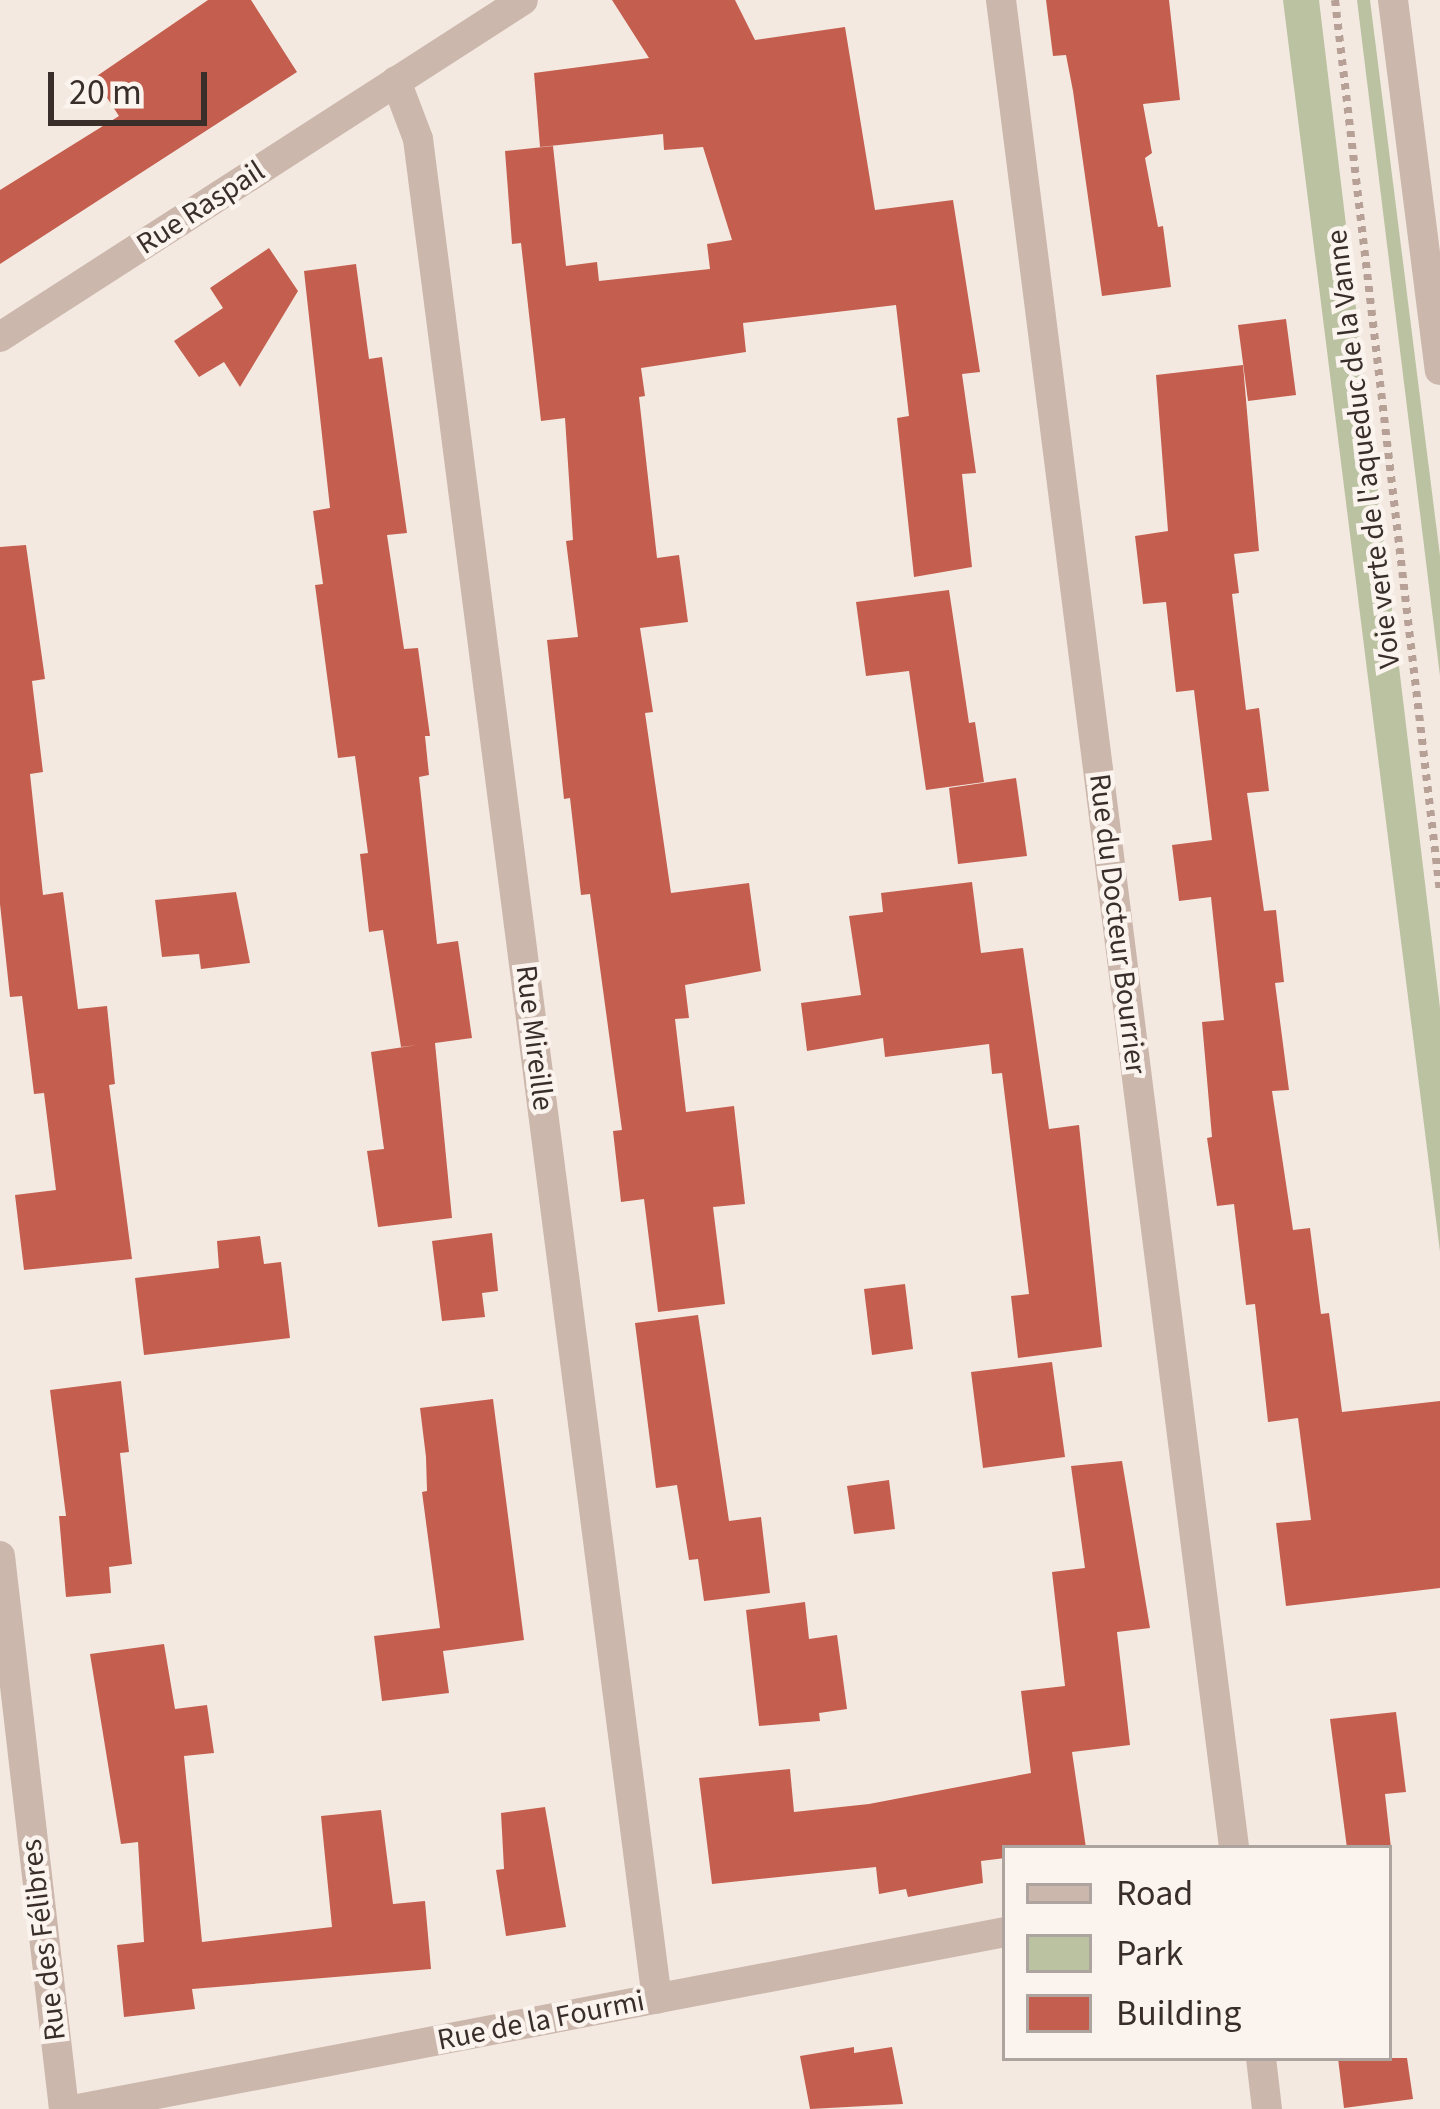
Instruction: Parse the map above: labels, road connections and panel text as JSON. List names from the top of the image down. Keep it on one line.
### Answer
{"streets":{"street":["Rue Raspail","Rue du Docteur Bourrier","Rue Mireille","Rue des Félibres","Rue de la Fourmi"],"path":["Voie verte de l'aqueduc de la Vanne"]},"crossings":[["Rue Raspail","Rue Mireille"],["Rue Mireille","Rue de la Fourmi"]],"legend":["Road","Park","Building"],"scale_bar":"20 m"}
